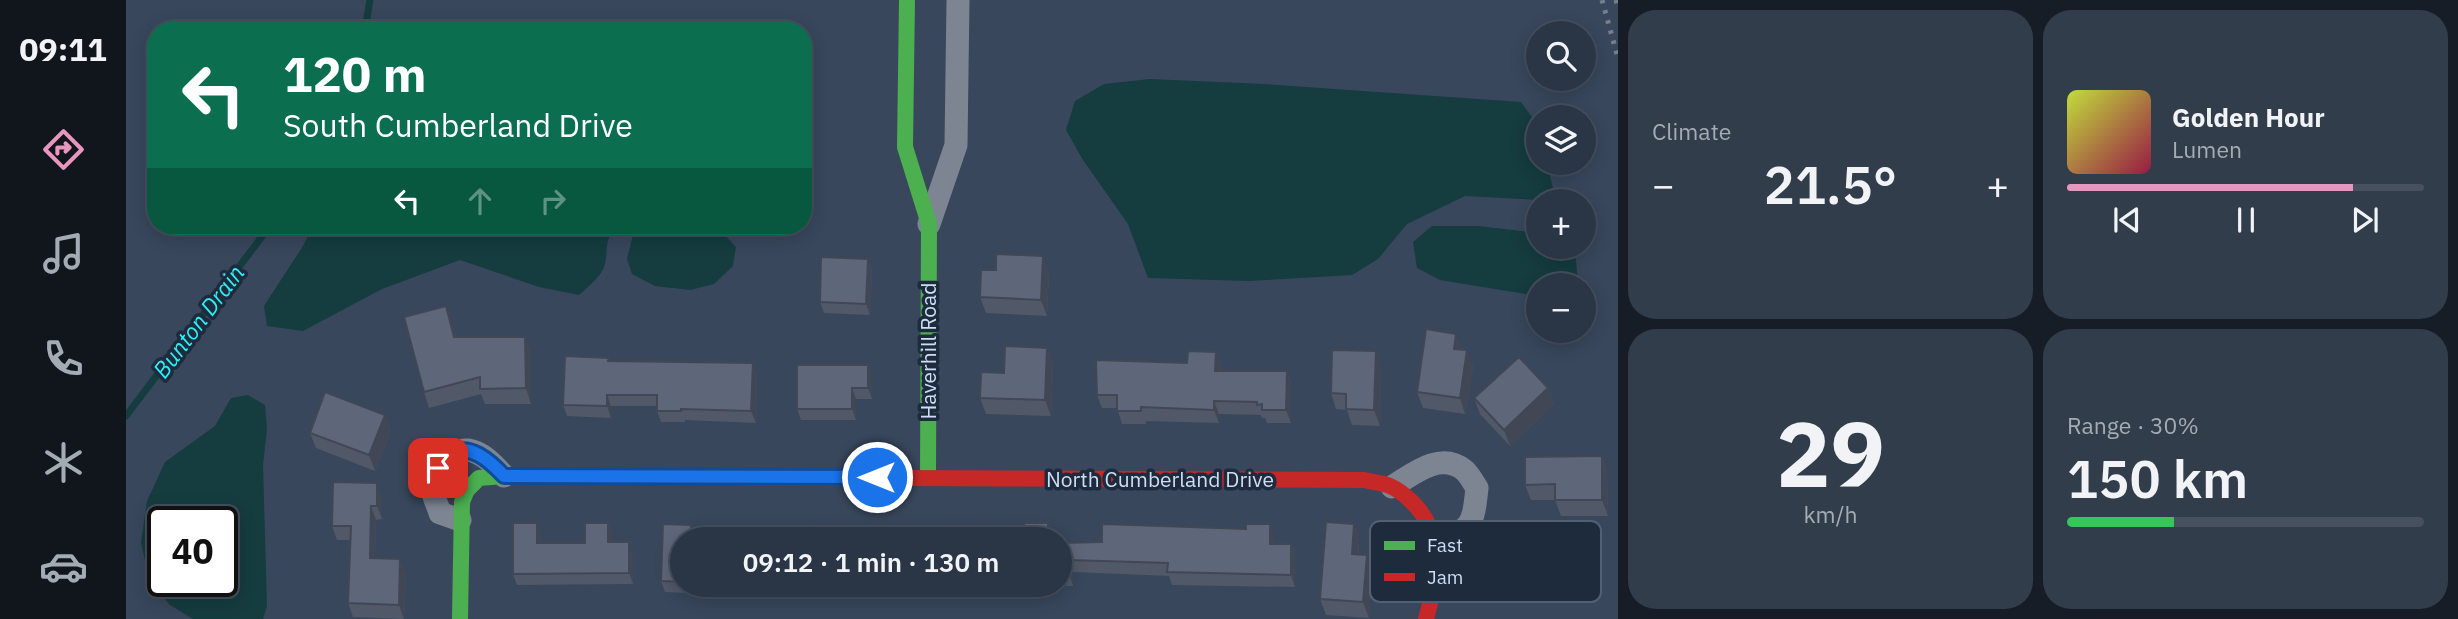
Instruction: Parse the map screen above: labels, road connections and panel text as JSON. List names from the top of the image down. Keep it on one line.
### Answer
{"streets":{"street":["Haverhill Road","North Cumberland Drive"]},"crossings":[["Haverhill Road","North Cumberland Drive"]],"water":["Bunton Drain"],"legend":["Fast","Jam"],"page":{"tabs":"09:11","tile":["Climate",["29","km/h"],["Range · 30%","150 km"]],"map_buttons":["+","−"],"turn":["120 m","South Cumberland Drive"],"song":["Golden Hour","Lumen"],"heat":["−","21.5°","+"],"limit":"40","trip":"09:12 · 1 min · 130 m"}}
